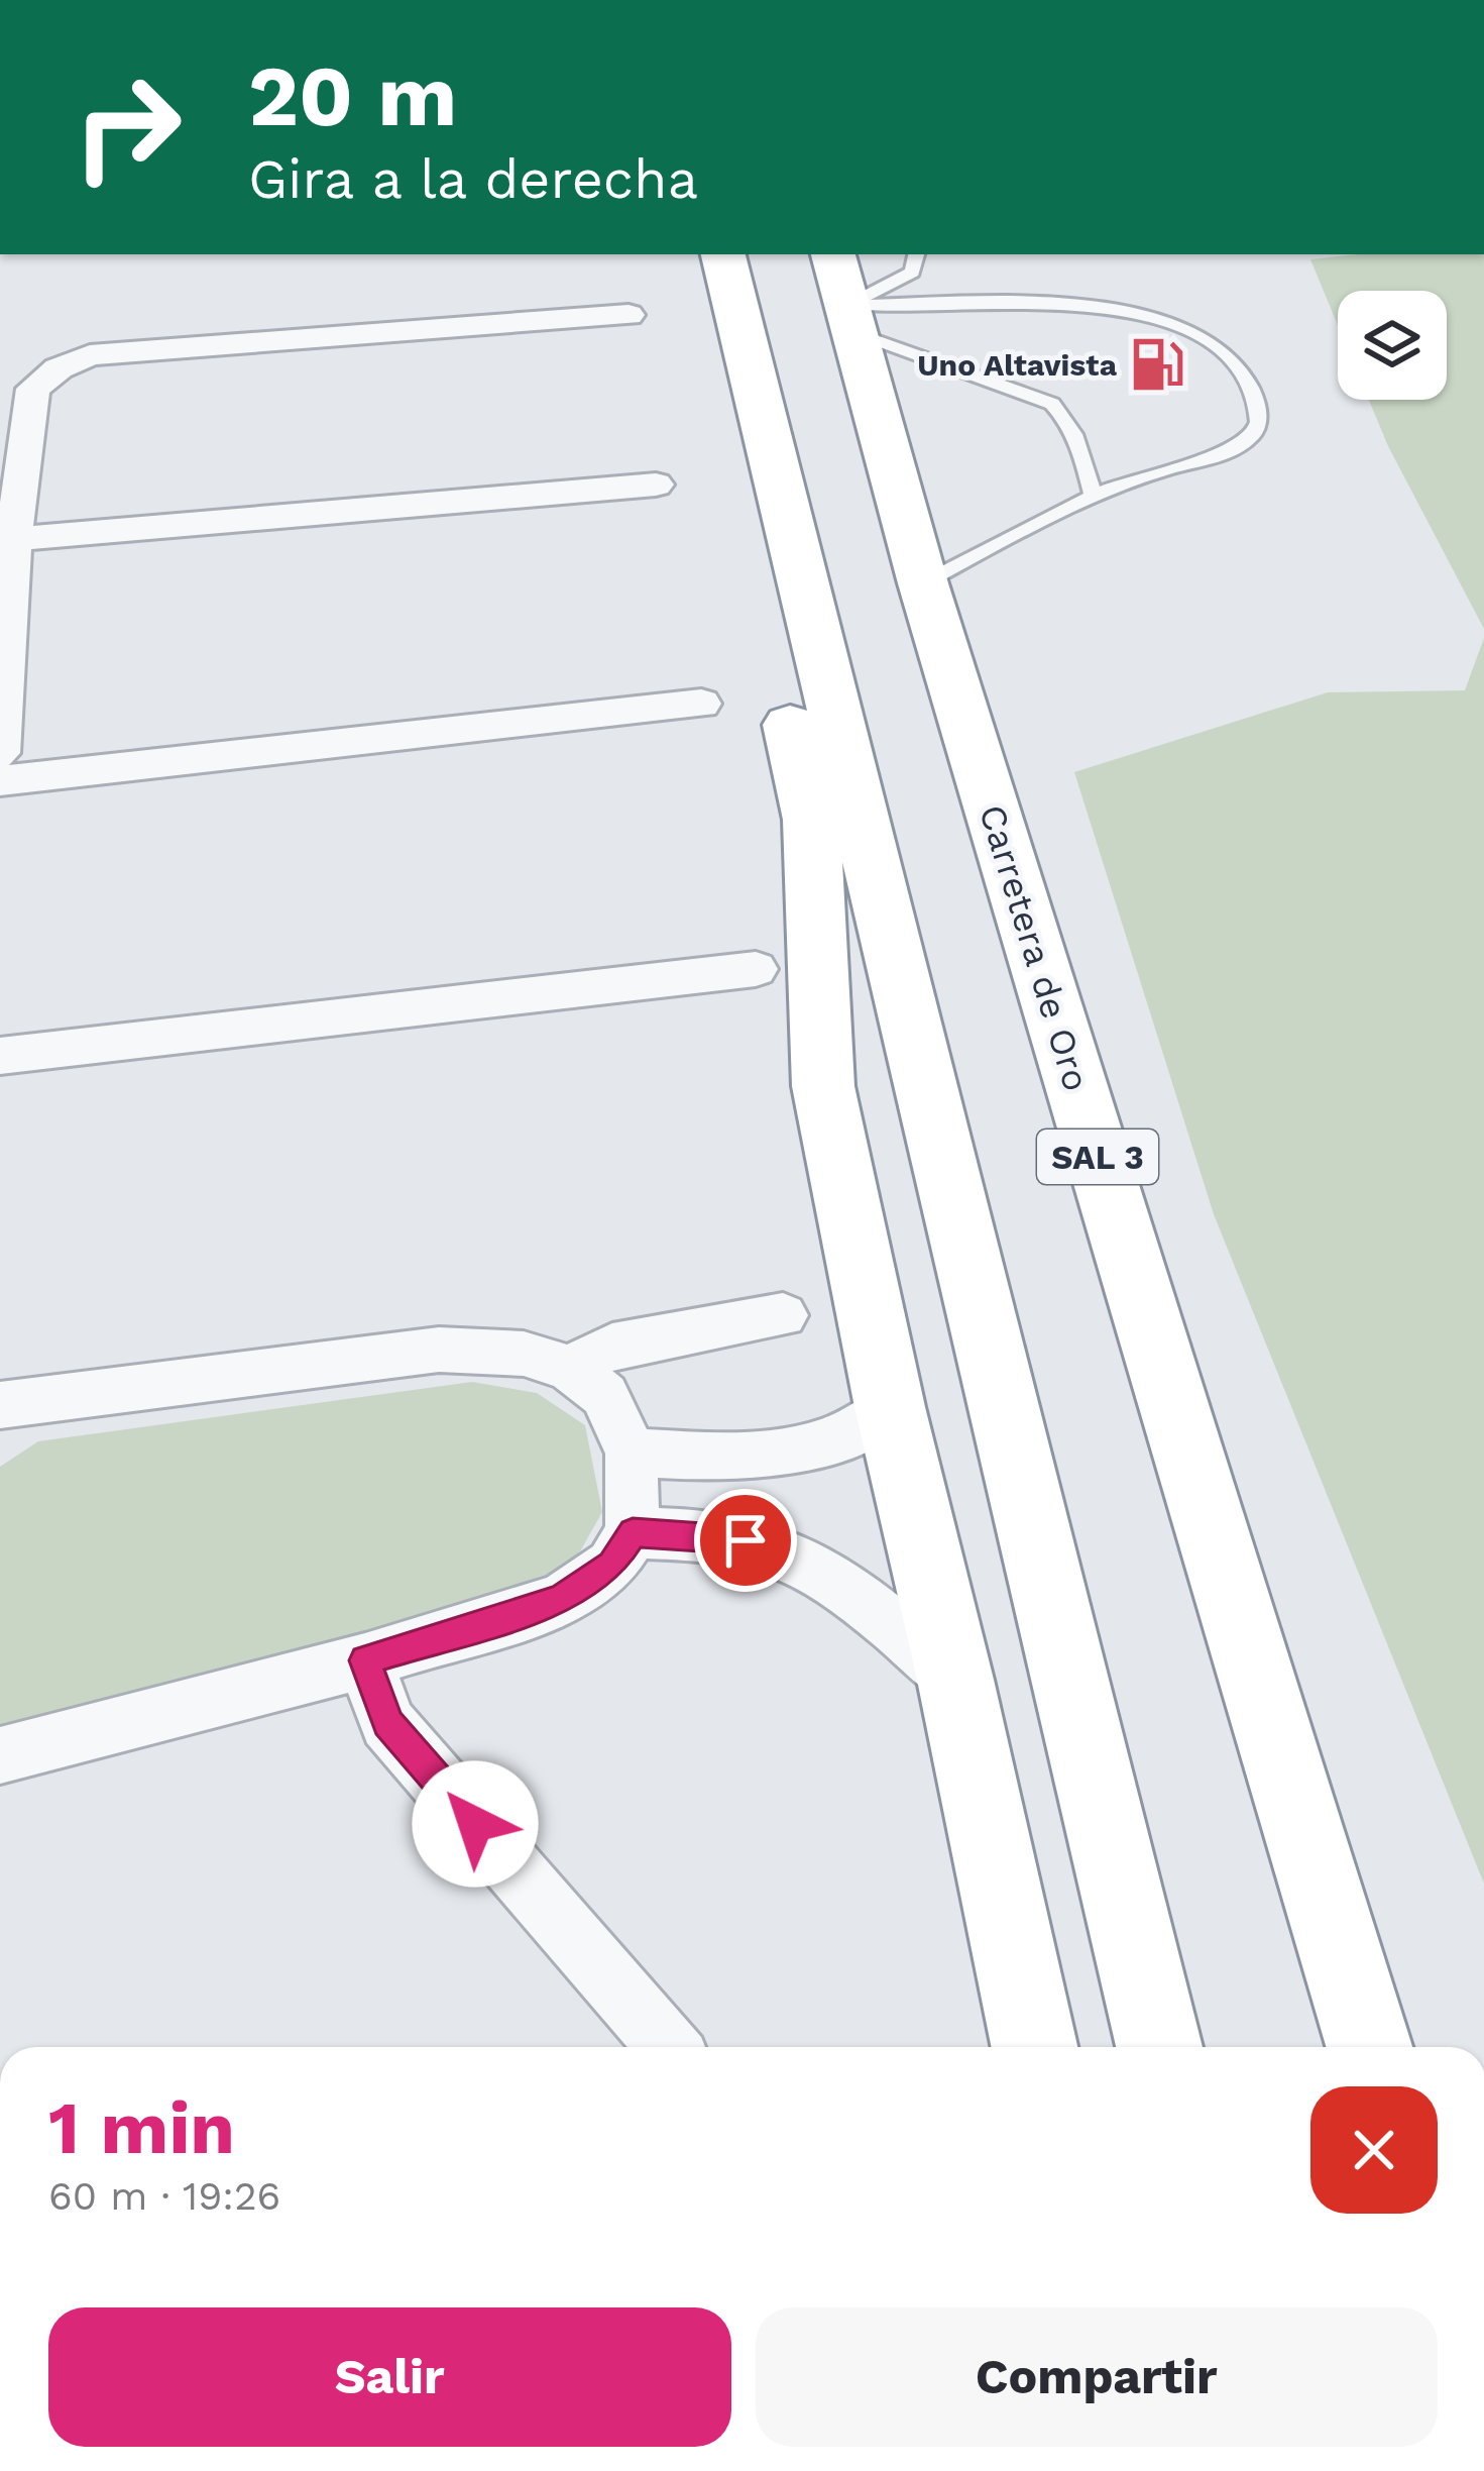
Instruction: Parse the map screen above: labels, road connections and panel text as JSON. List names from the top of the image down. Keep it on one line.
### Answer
{"streets":{"highway":["Carretera de Oro","SAL 3"]},"places":{"fuel station":["Uno Altavista"]},"page":{"turn":["20 m","Gira a la derecha"],"heading":["1 min","60 m · 19:26"],"buttons":["Salir","Compartir"]}}
